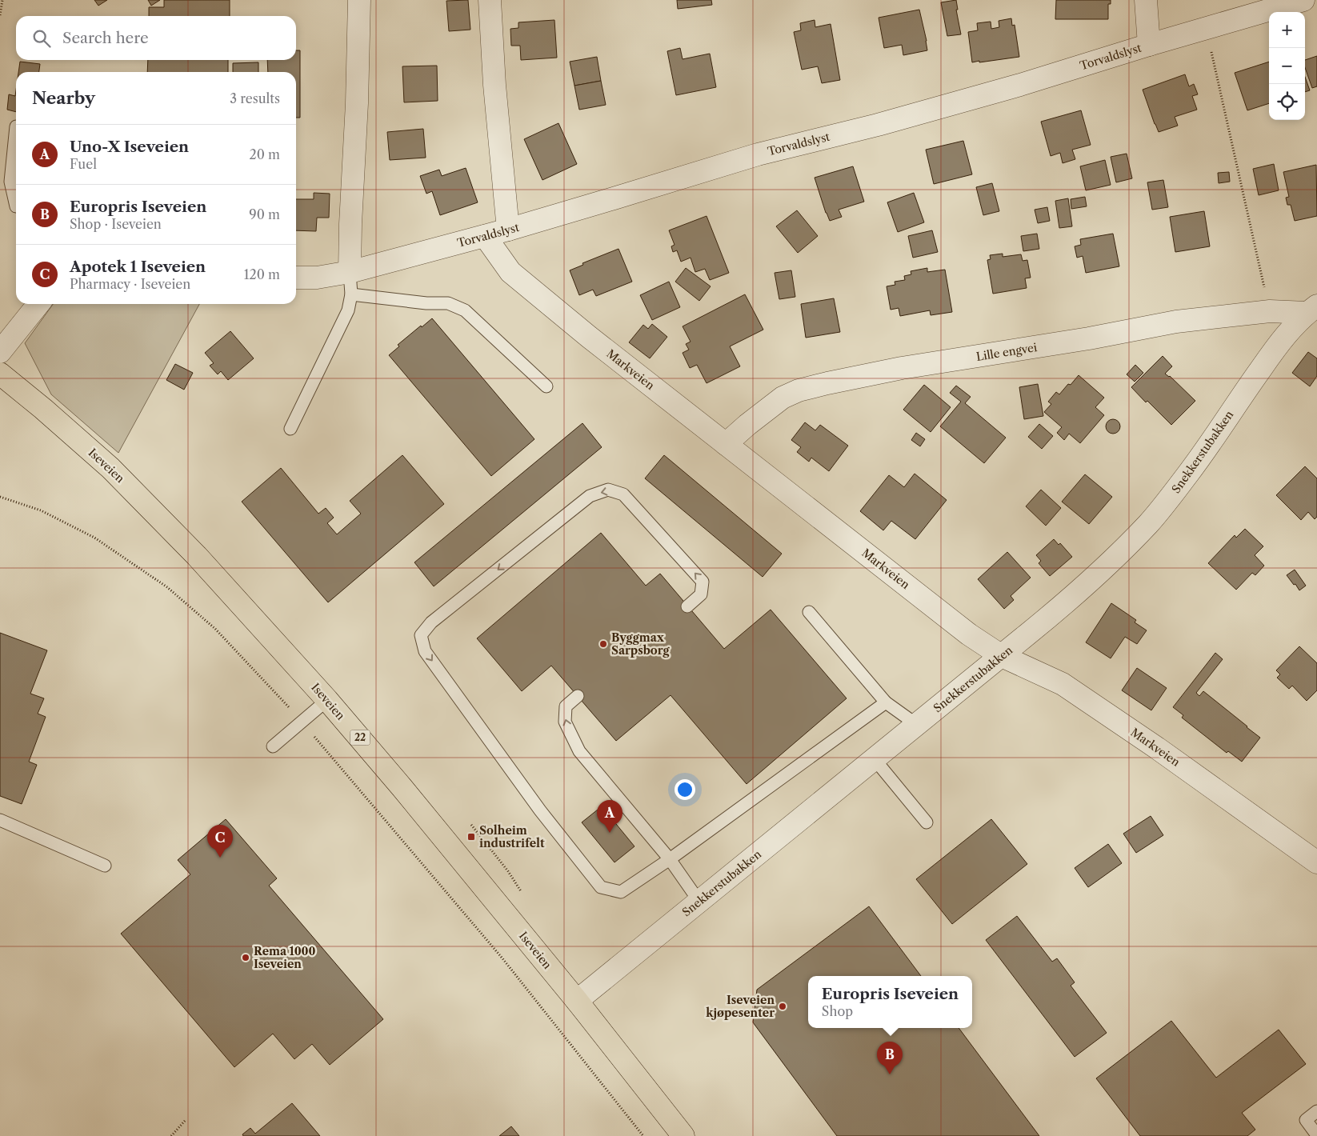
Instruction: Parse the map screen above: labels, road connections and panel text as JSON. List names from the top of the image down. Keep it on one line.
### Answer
{"streets":{"highway":["Iseveien","22"],"street":["Torvaldslyst","Lille engvei","Markveien","Snekkerstubakken"]},"crossings":[["Torvaldslyst","Markveien"],["Lille engvei","Markveien"],["Lille engvei","Snekkerstubakken"],["Markveien","Snekkerstubakken"],["Snekkerstubakken","Iseveien"]],"places":{"other":["Byggmax Sarpsborg","Rema 1000 Iseveien","Iseveien kjøpesenter"],"transit":["Solheim industrifelt"]},"page":{"map_buttons":["+","−"],"search":"Search here","heading":["Nearby","3 results"],"list":[{"mark":"A","name":"Uno-X Iseveien","note":"Fuel","value":"20 m"},{"mark":"B","name":"Europris Iseveien","note":"Shop · Iseveien","value":"90 m"},{"mark":"C","name":"Apotek 1 Iseveien","note":"Pharmacy · Iseveien","value":"120 m"}],"pins":["A","C","B"],"popup":["Europris Iseveien","Shop"]}}
